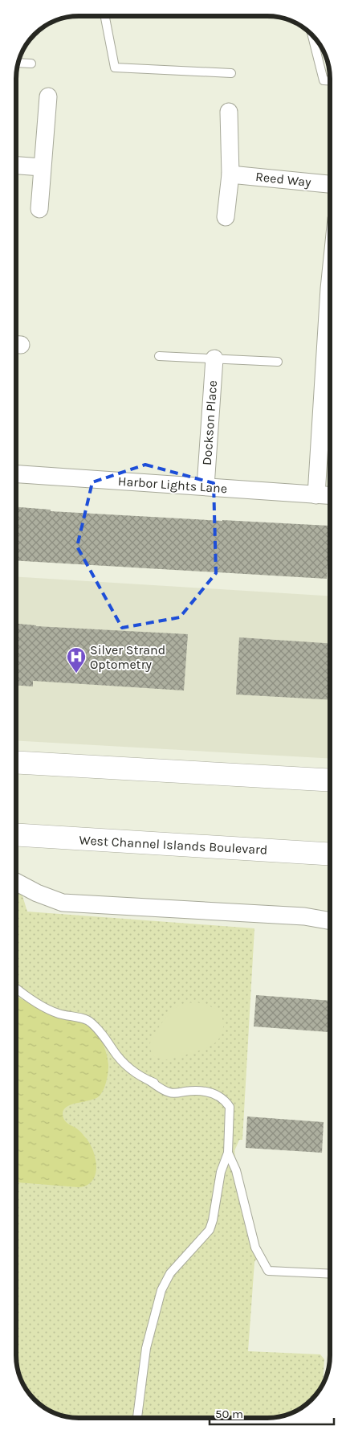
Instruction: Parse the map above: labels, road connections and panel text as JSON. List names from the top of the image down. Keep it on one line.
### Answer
{"streets":{"main road":["West Channel Islands Boulevard"],"street":["Reed Way","Dockson Place","Harbor Lights Lane"]},"crossings":[["Dockson Place","Harbor Lights Lane"]],"places":{"hospital":["Silver Strand Optometry"]},"scale_bar":"50 m"}
